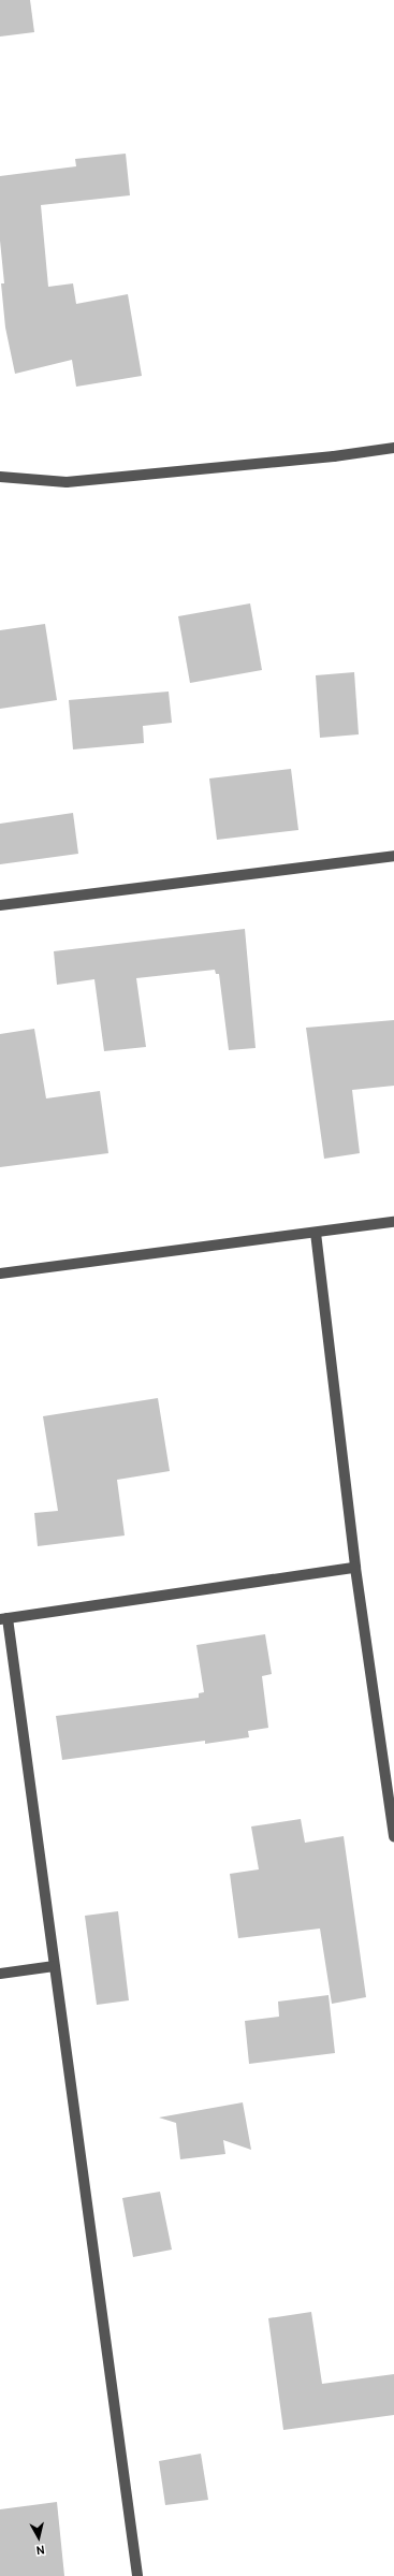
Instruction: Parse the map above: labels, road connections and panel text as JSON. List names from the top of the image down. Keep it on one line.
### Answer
{"north":"bottom"}
